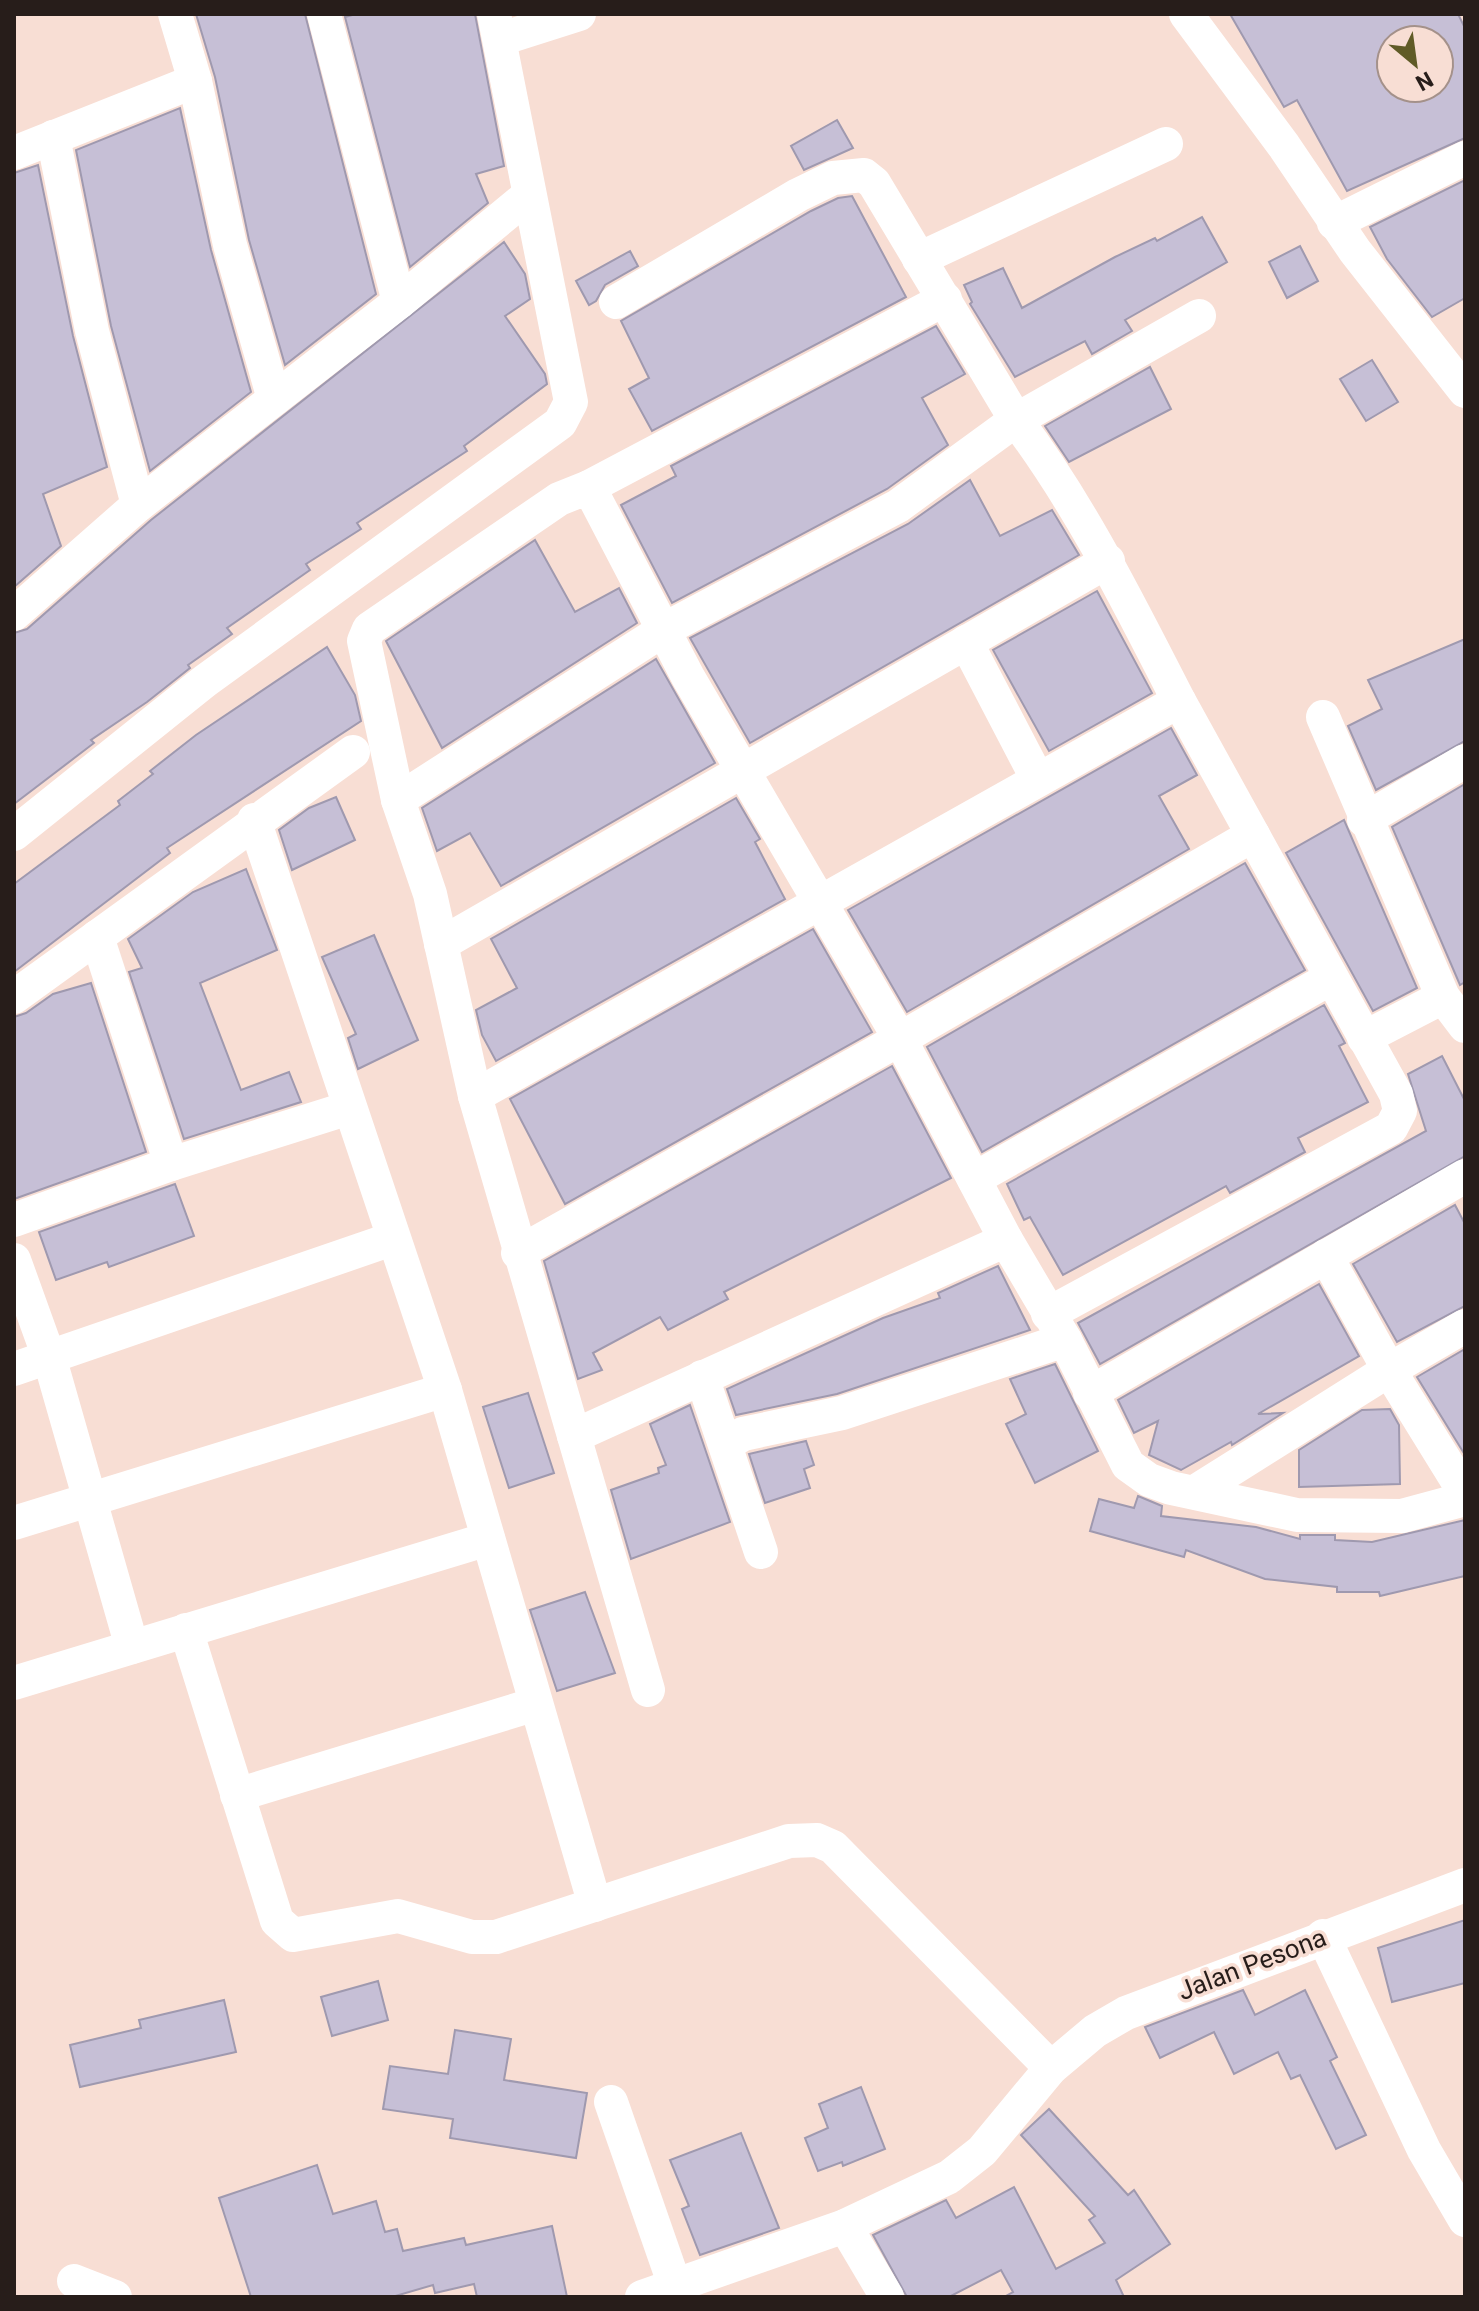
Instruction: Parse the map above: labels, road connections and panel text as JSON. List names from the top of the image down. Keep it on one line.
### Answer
{"streets":{"street":["Jalan Pesona"]},"north":"bottom right"}
